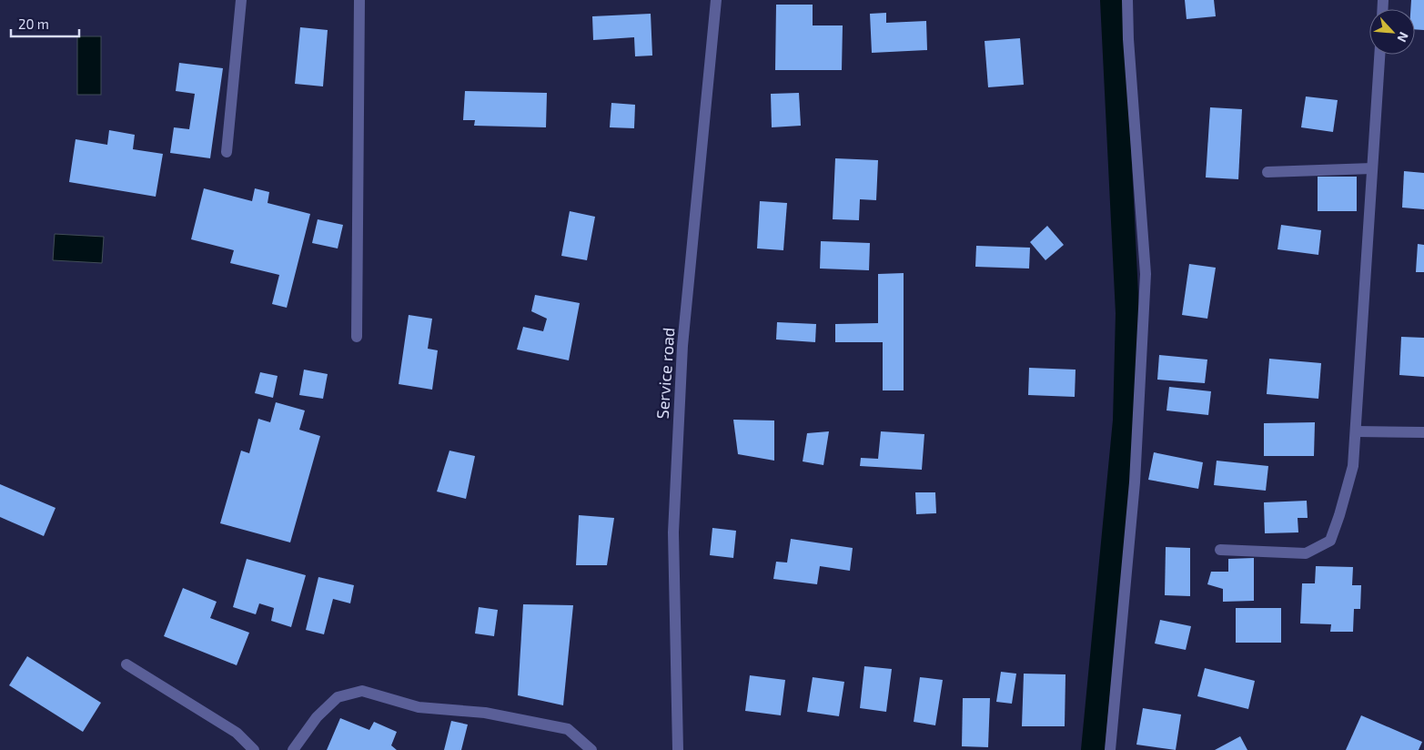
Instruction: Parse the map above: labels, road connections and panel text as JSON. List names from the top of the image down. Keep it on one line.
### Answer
{"streets":{"street":["Service road"]},"scale_bar":"20 m","north":"bottom right"}
